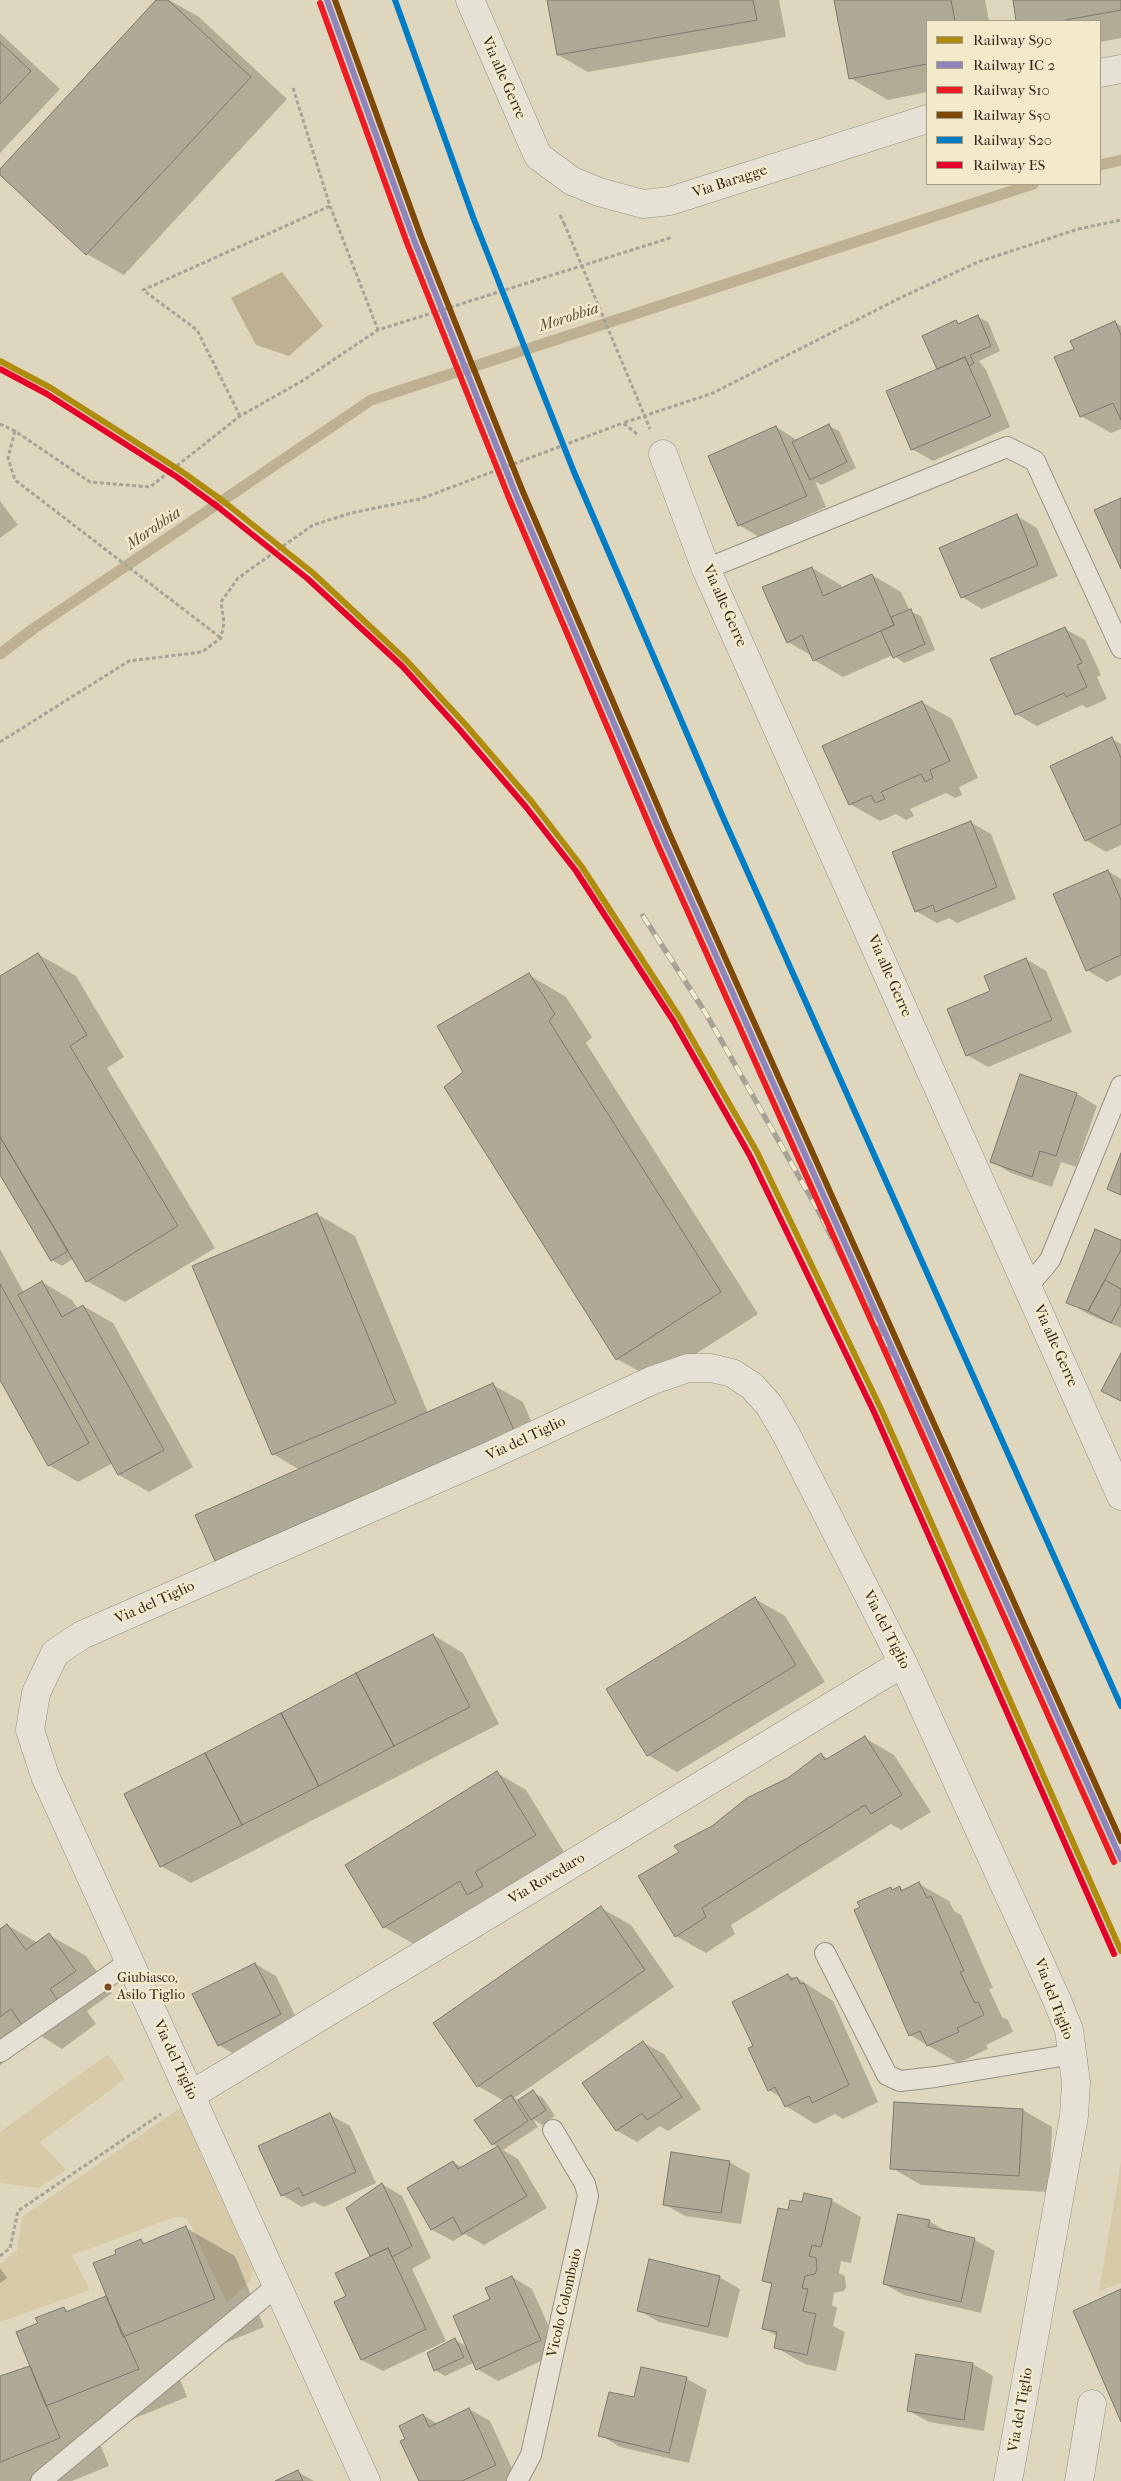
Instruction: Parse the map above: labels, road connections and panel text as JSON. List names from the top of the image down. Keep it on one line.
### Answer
{"streets":{"street":["Via alle Gerre","Via Baragge","Via del Tiglio","Via Rovedaro"],"lane":["Vicolo Colombaio"]},"crossings":[["Via alle Gerre","Via Baragge"],["Via del Tiglio","Via Rovedaro"]],"water":["Morobbia"],"places":["Giubiasco, Asilo Tiglio"],"lines":["rail line S50","rail line S20","rail line S10","rail line S90","rail line ES"],"legend":["Railway S90","Railway IC 2","Railway S10","Railway S50","Railway S20","Railway ES"]}
